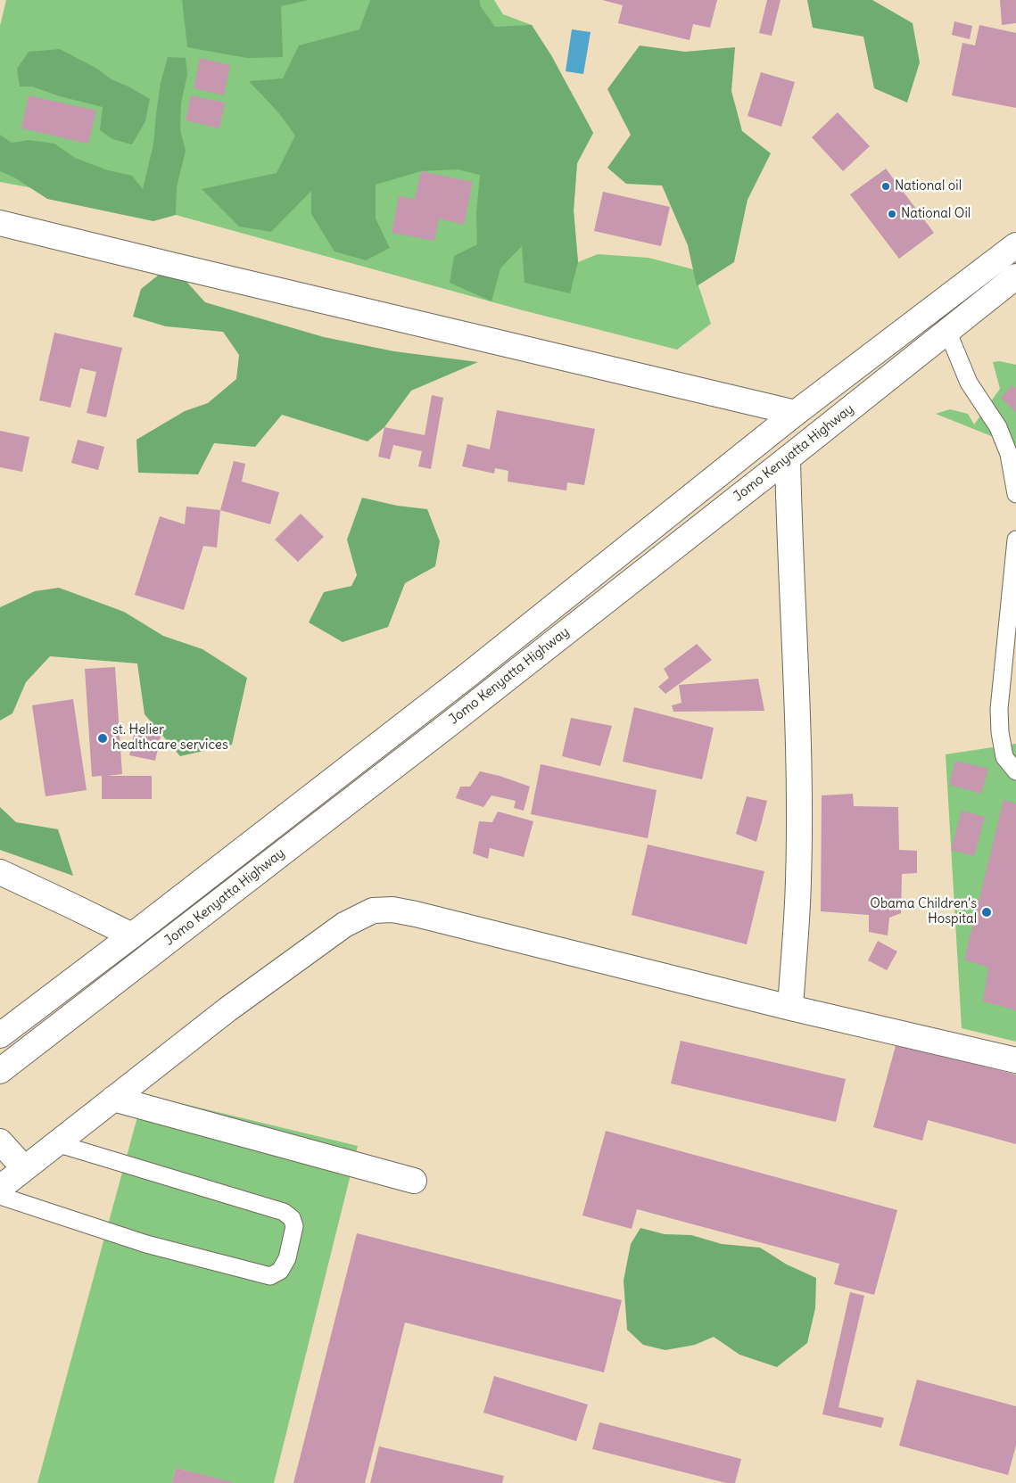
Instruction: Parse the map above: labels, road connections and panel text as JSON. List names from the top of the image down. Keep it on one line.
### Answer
{"streets":{"main road":["Jomo Kenyatta Highway"]},"places":["National oil","National Oil","st. Helier healthcare services","Obama Children's Hospital"]}
